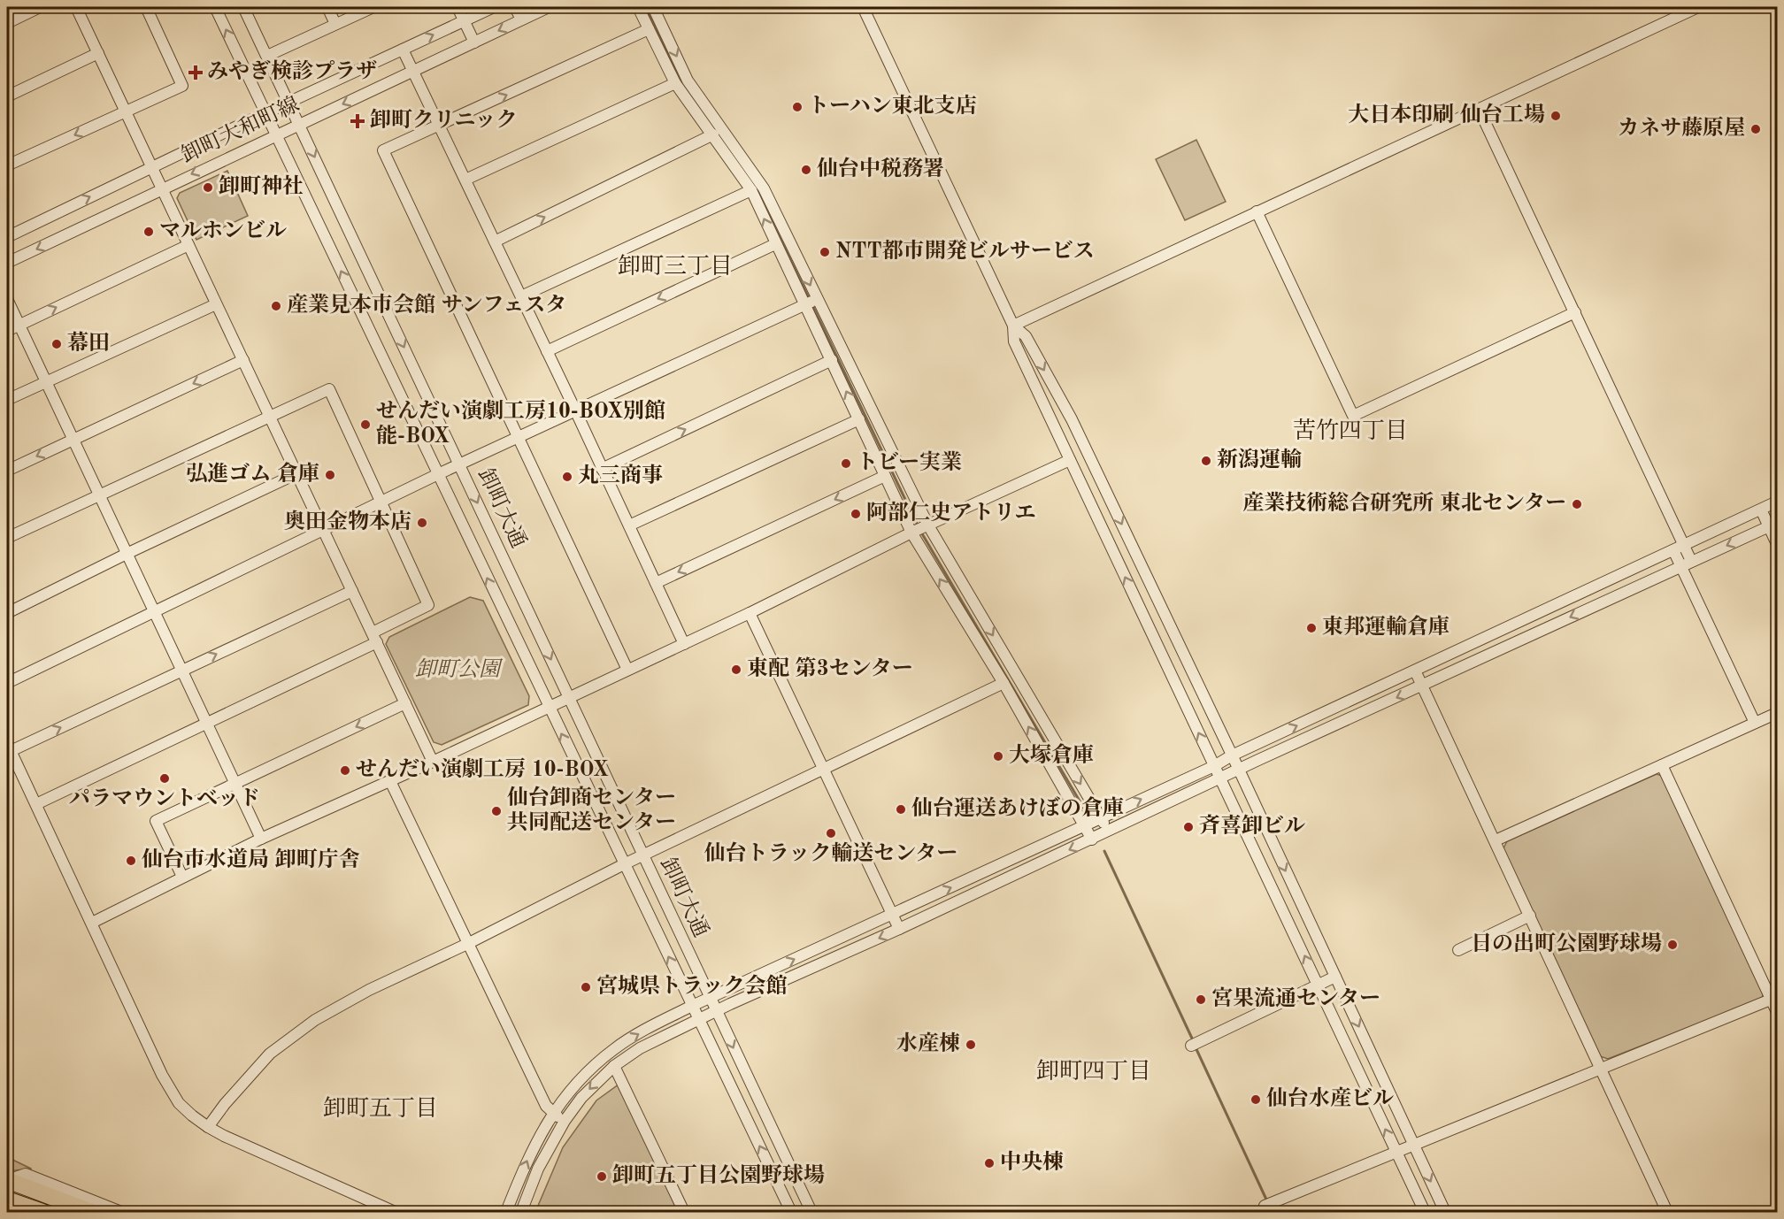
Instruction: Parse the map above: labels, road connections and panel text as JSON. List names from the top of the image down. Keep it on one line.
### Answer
{"streets":{"street":["卸町大和町線","卸町大通"]},"crossings":[["卸町大和町線","卸町大通"]],"districts":["卸町三丁目","苦竹四丁目","卸町四丁目","卸町五丁目"],"parks":["卸町公園"],"places":{"health":["みやぎ検診プラザ","卸町クリニック"],"other":["トーハン東北支店","大日本印刷 仙台工場","カネサ藤原屋","仙台中税務署","卸町神社","マルホンビル","NTT都市開発ビルサービス","産業見本市会館 サンフェスタ","幕田","せんだい演劇工房10-BOX別館 能-BOX","新潟運輸","トビー実業","弘進ゴム 倉庫","丸三商事","産業技術総合研究所 東北センター","阿部仁史アトリエ","奥田金物本店","東邦運輸倉庫","東配 第3センター","大塚倉庫","せんだい演劇工房 10-BOX","パラマウントベッド","仙台運送あけぼの倉庫","仙台卸商センター 共同配送センター","斉喜卸ビル","仙台トラック輸送センター","仙台市水道局 卸町庁舎","日の出町公園野球場","宮城県トラック会館","宮果流通センター","水産棟","仙台水産ビル","中央棟","卸町五丁目公園野球場"]}}
